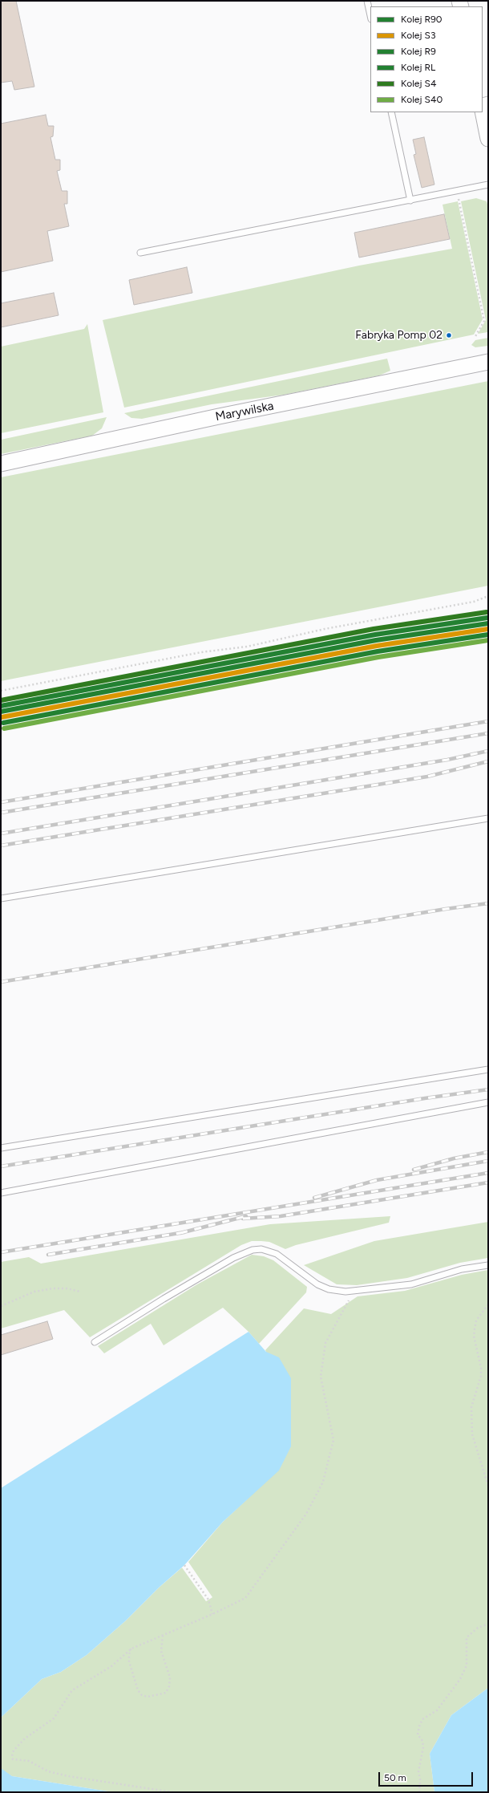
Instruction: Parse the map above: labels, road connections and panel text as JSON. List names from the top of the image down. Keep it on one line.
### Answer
{"streets":{"main road":["Marywilska"]},"places":["Fabryka Pomp 02"],"lines":["rail line S4","rail line R9","rail line R90","rail line S3","rail line RL","rail line S40"],"legend":["Kolej R90","Kolej S3","Kolej R9","Kolej RL","Kolej S4","Kolej S40"],"scale_bar":"50 m"}
